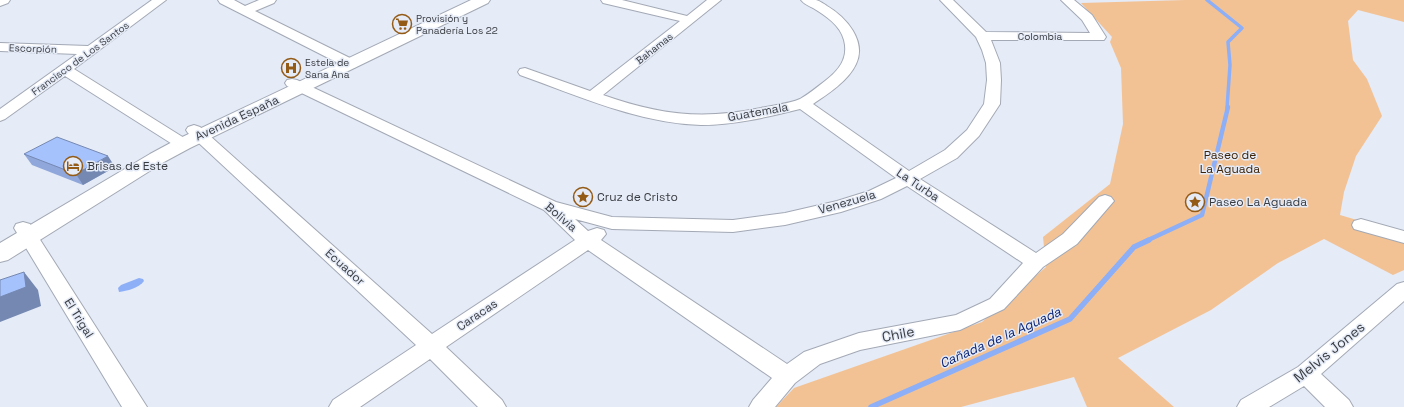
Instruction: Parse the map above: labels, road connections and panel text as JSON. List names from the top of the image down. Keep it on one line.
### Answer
{"streets":{"main road":["Avenida España"],"street":["Colombia","Escorpión","Bahamas","Francisco de Los Santos","Guatemala","La Turba","Venezuela","Bolivia","Ecuador","Caracas","El Trigal","Chile","Melvis Jones"]},"crossings":[["Colombia","Venezuela"],["Escorpión","Francisco de Los Santos"],["Bahamas","Guatemala"],["Francisco de Los Santos","Ecuador"],["Guatemala","La Turba"],["Avenida España","Bolivia"],["Avenida España","Ecuador"],["Avenida España","El Trigal"],["La Turba","Venezuela"],["La Turba","Chile"],["Venezuela","Bolivia"],["Venezuela","Caracas"],["Bolivia","Caracas"],["Bolivia","Chile"],["Ecuador","Caracas"]],"water":["Cañada de la Aguada"],"parks":["Paseo de La Aguada"],"places":{"supermarket":["Provisión y Panadería Los 22"],"hospital":["Estela de Sana Ana"],"hotel":["Brisas de Este"],"place":["Cruz de Cristo","Paseo La Aguada"]}}
